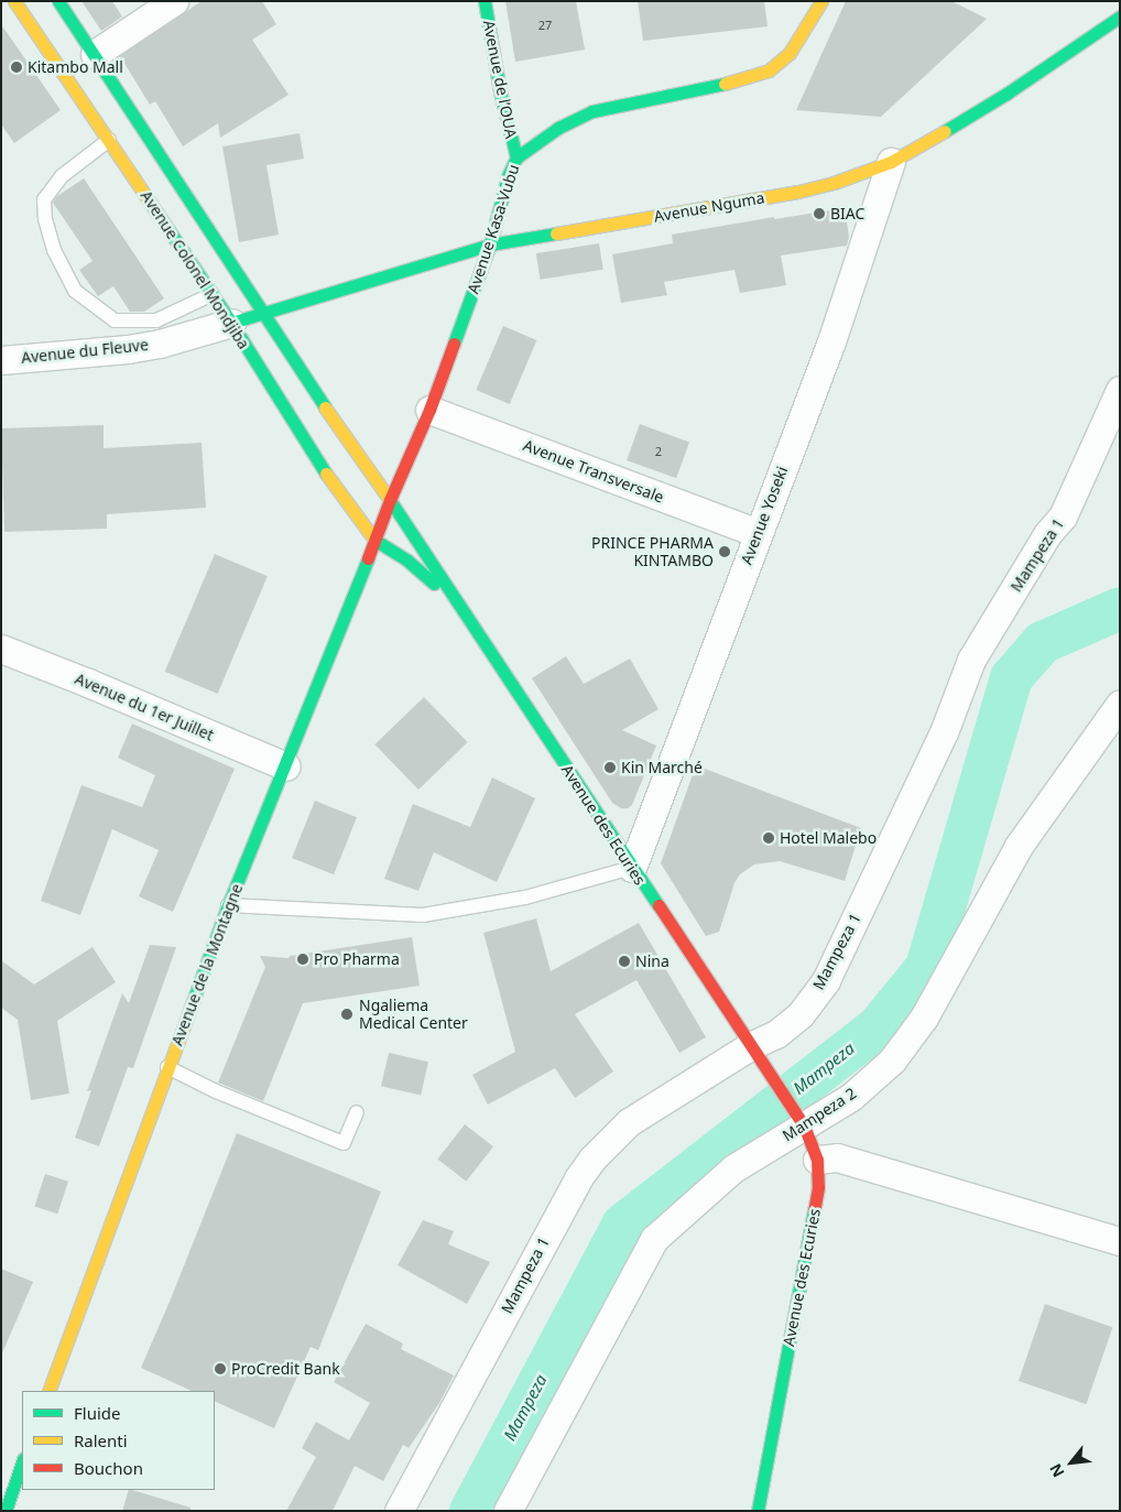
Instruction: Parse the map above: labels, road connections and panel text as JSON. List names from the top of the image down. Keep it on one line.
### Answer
{"streets":{"main road":["Avenue de l’OUA","Avenue Nguma","Avenue Kasa-Vubu","Avenue Colonel Mondjiba","Avenue des Ecuries","Avenue de la Montagne"],"street":["Avenue du Fleuve","Avenue Transversale","Avenue Yoseki","Mampeza 1","Avenue du 1er Juillet","Mampeza 2"]},"crossings":[["Avenue de l’OUA","Avenue Kasa-Vubu"],["Avenue Nguma","Avenue Kasa-Vubu"],["Avenue Nguma","Avenue Colonel Mondjiba"],["Avenue Nguma","Avenue du Fleuve"],["Avenue Nguma","Avenue Yoseki"],["Avenue Kasa-Vubu","Avenue Colonel Mondjiba"],["Avenue Kasa-Vubu","Avenue Transversale"],["Avenue Kasa-Vubu","Avenue des Ecuries"],["Avenue Kasa-Vubu","Avenue de la Montagne"],["Avenue Colonel Mondjiba","Avenue du Fleuve"],["Avenue Colonel Mondjiba","Avenue des Ecuries"],["Avenue Colonel Mondjiba","Avenue de la Montagne"],["Avenue Transversale","Avenue Yoseki"],["Avenue Yoseki","Avenue des Ecuries"],["Mampeza 1","Avenue des Ecuries"],["Avenue du 1er Juillet","Avenue de la Montagne"],["Avenue des Ecuries","Avenue de la Montagne"],["Avenue des Ecuries","Mampeza 2"]],"water":["Mampeza"],"places":["Kitambo Mall","BIAC","PRINCE PHARMA KINTAMBO","Kin Marché","Hotel Malebo","Pro Pharma","Nina","Ngaliema Medical Center","ProCredit Bank"],"house_numbers":["27","2"],"legend":["Fluide","Ralenti","Bouchon"],"north":"bottom left"}
